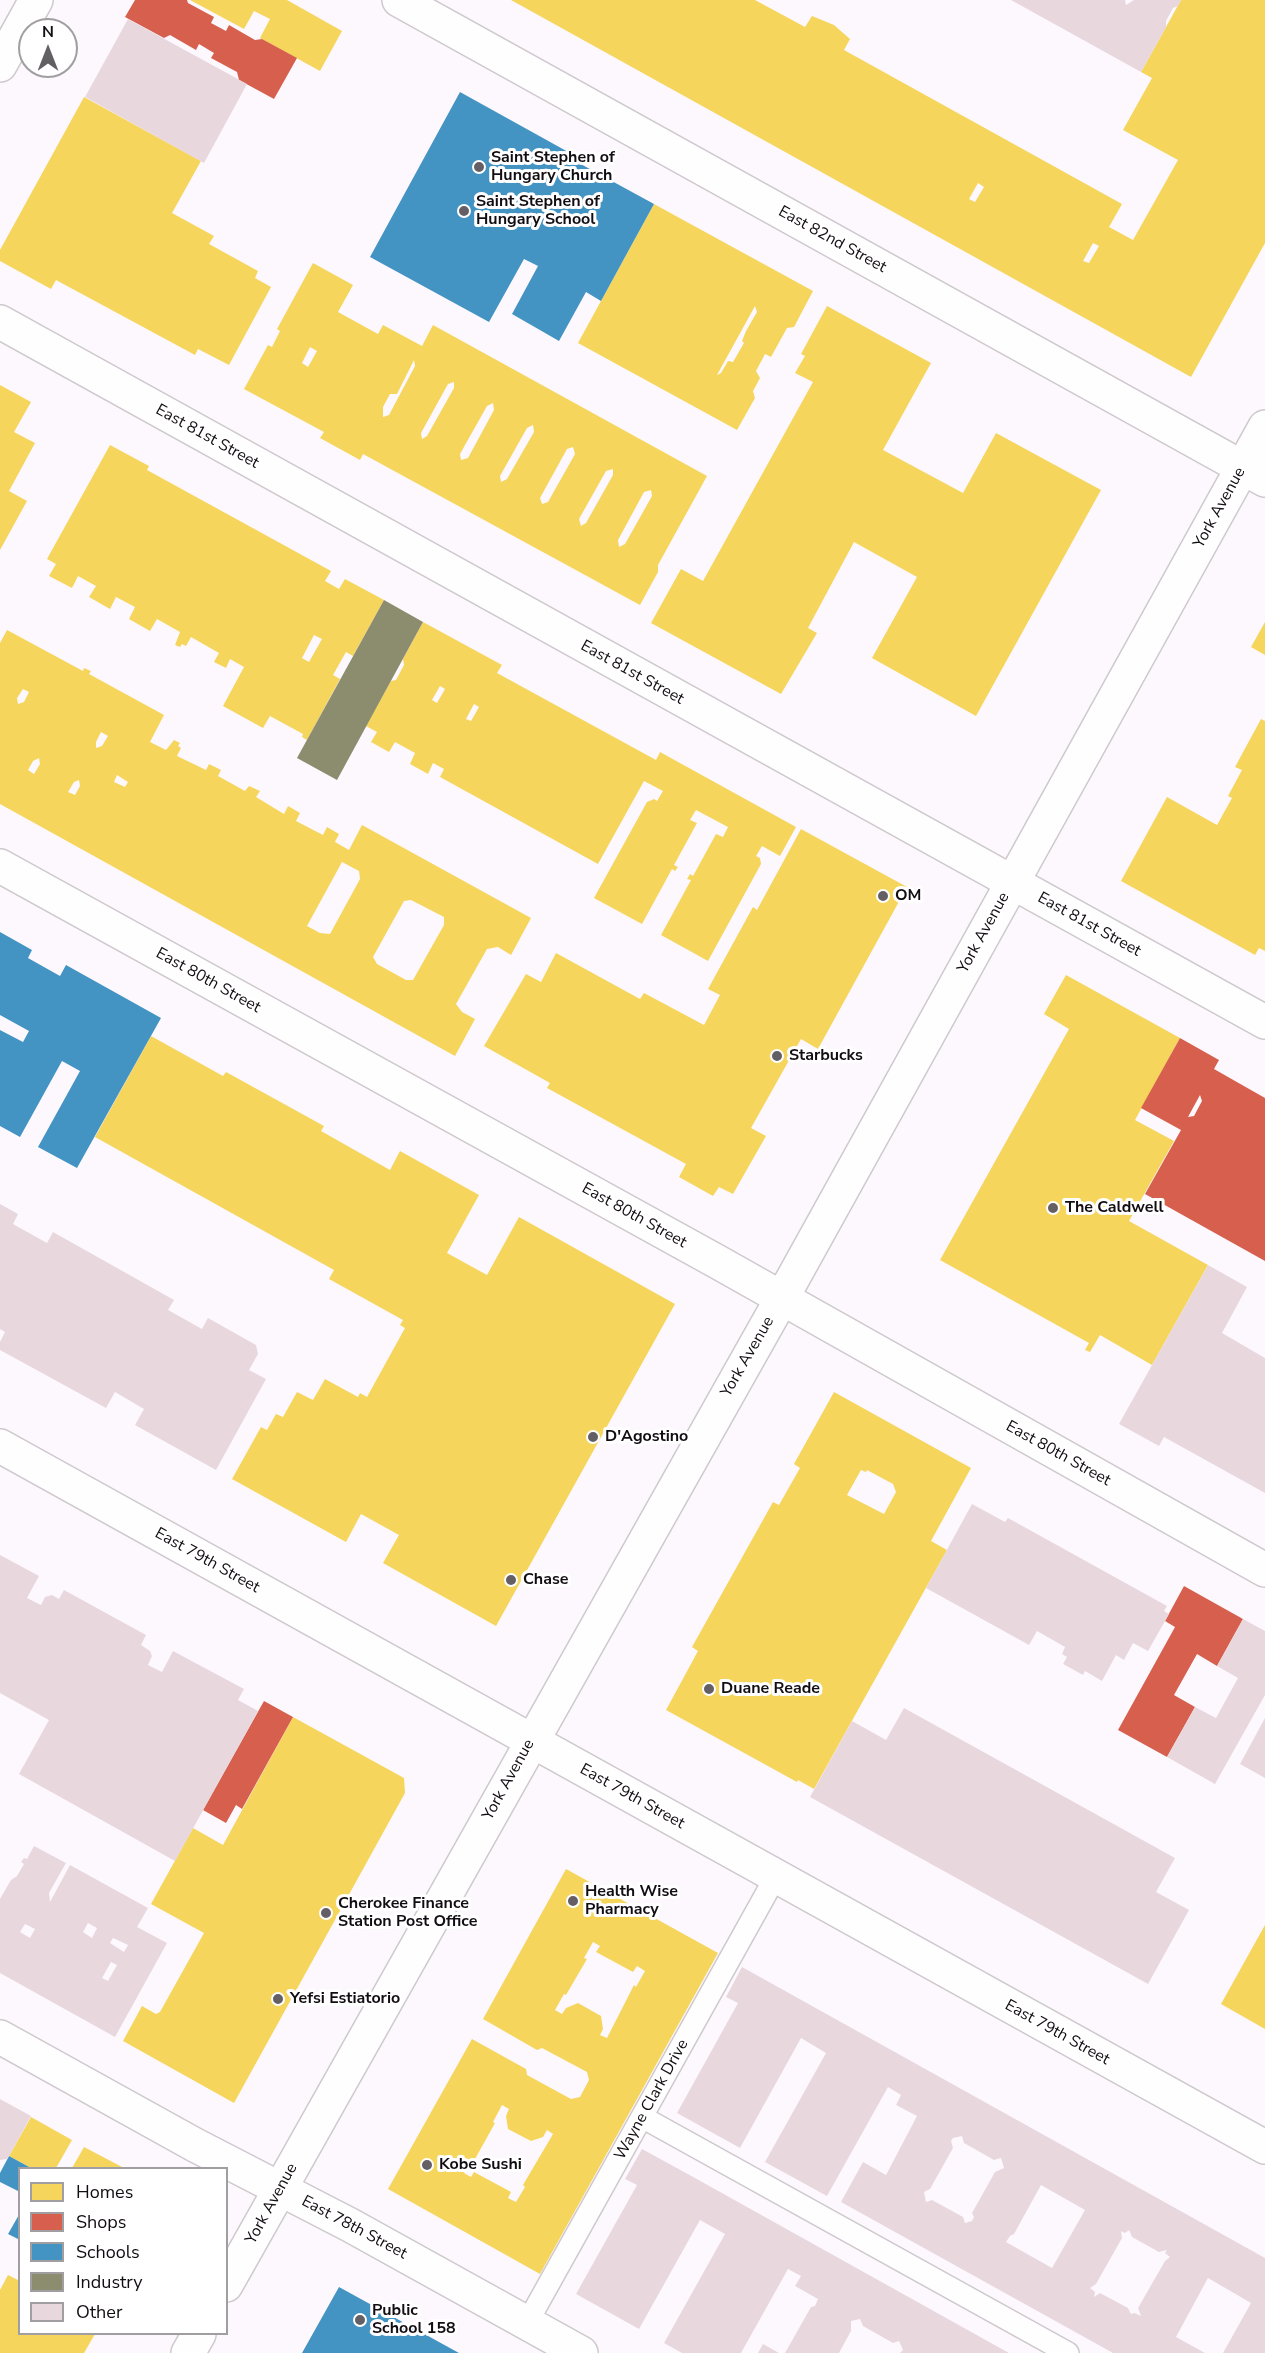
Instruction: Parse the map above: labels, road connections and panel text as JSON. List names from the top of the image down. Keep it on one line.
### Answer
{"streets":{"street":["East 82nd Street","East 81st Street","York Avenue","East 80th Street","East 79th Street","East 78th Street"],"lane":["Wayne Clark Drive"]},"crossings":[["East 82nd Street","York Avenue"],["East 81st Street","York Avenue"],["York Avenue","East 80th Street"],["York Avenue","East 79th Street"],["York Avenue","East 78th Street"],["East 79th Street","Wayne Clark Drive"],["Wayne Clark Drive","East 78th Street"]],"places":["Saint Stephen of Hungary Church","Saint Stephen of Hungary School","OM","Starbucks","The Caldwell","D'Agostino","Chase","Duane Reade","Health Wise Pharmacy","Cherokee Finance Station Post Office","Yefsi Estiatorio","Kobe Sushi","Public School 158"],"legend":["Homes","Shops","Schools","Industry","Other"],"north":"top"}
